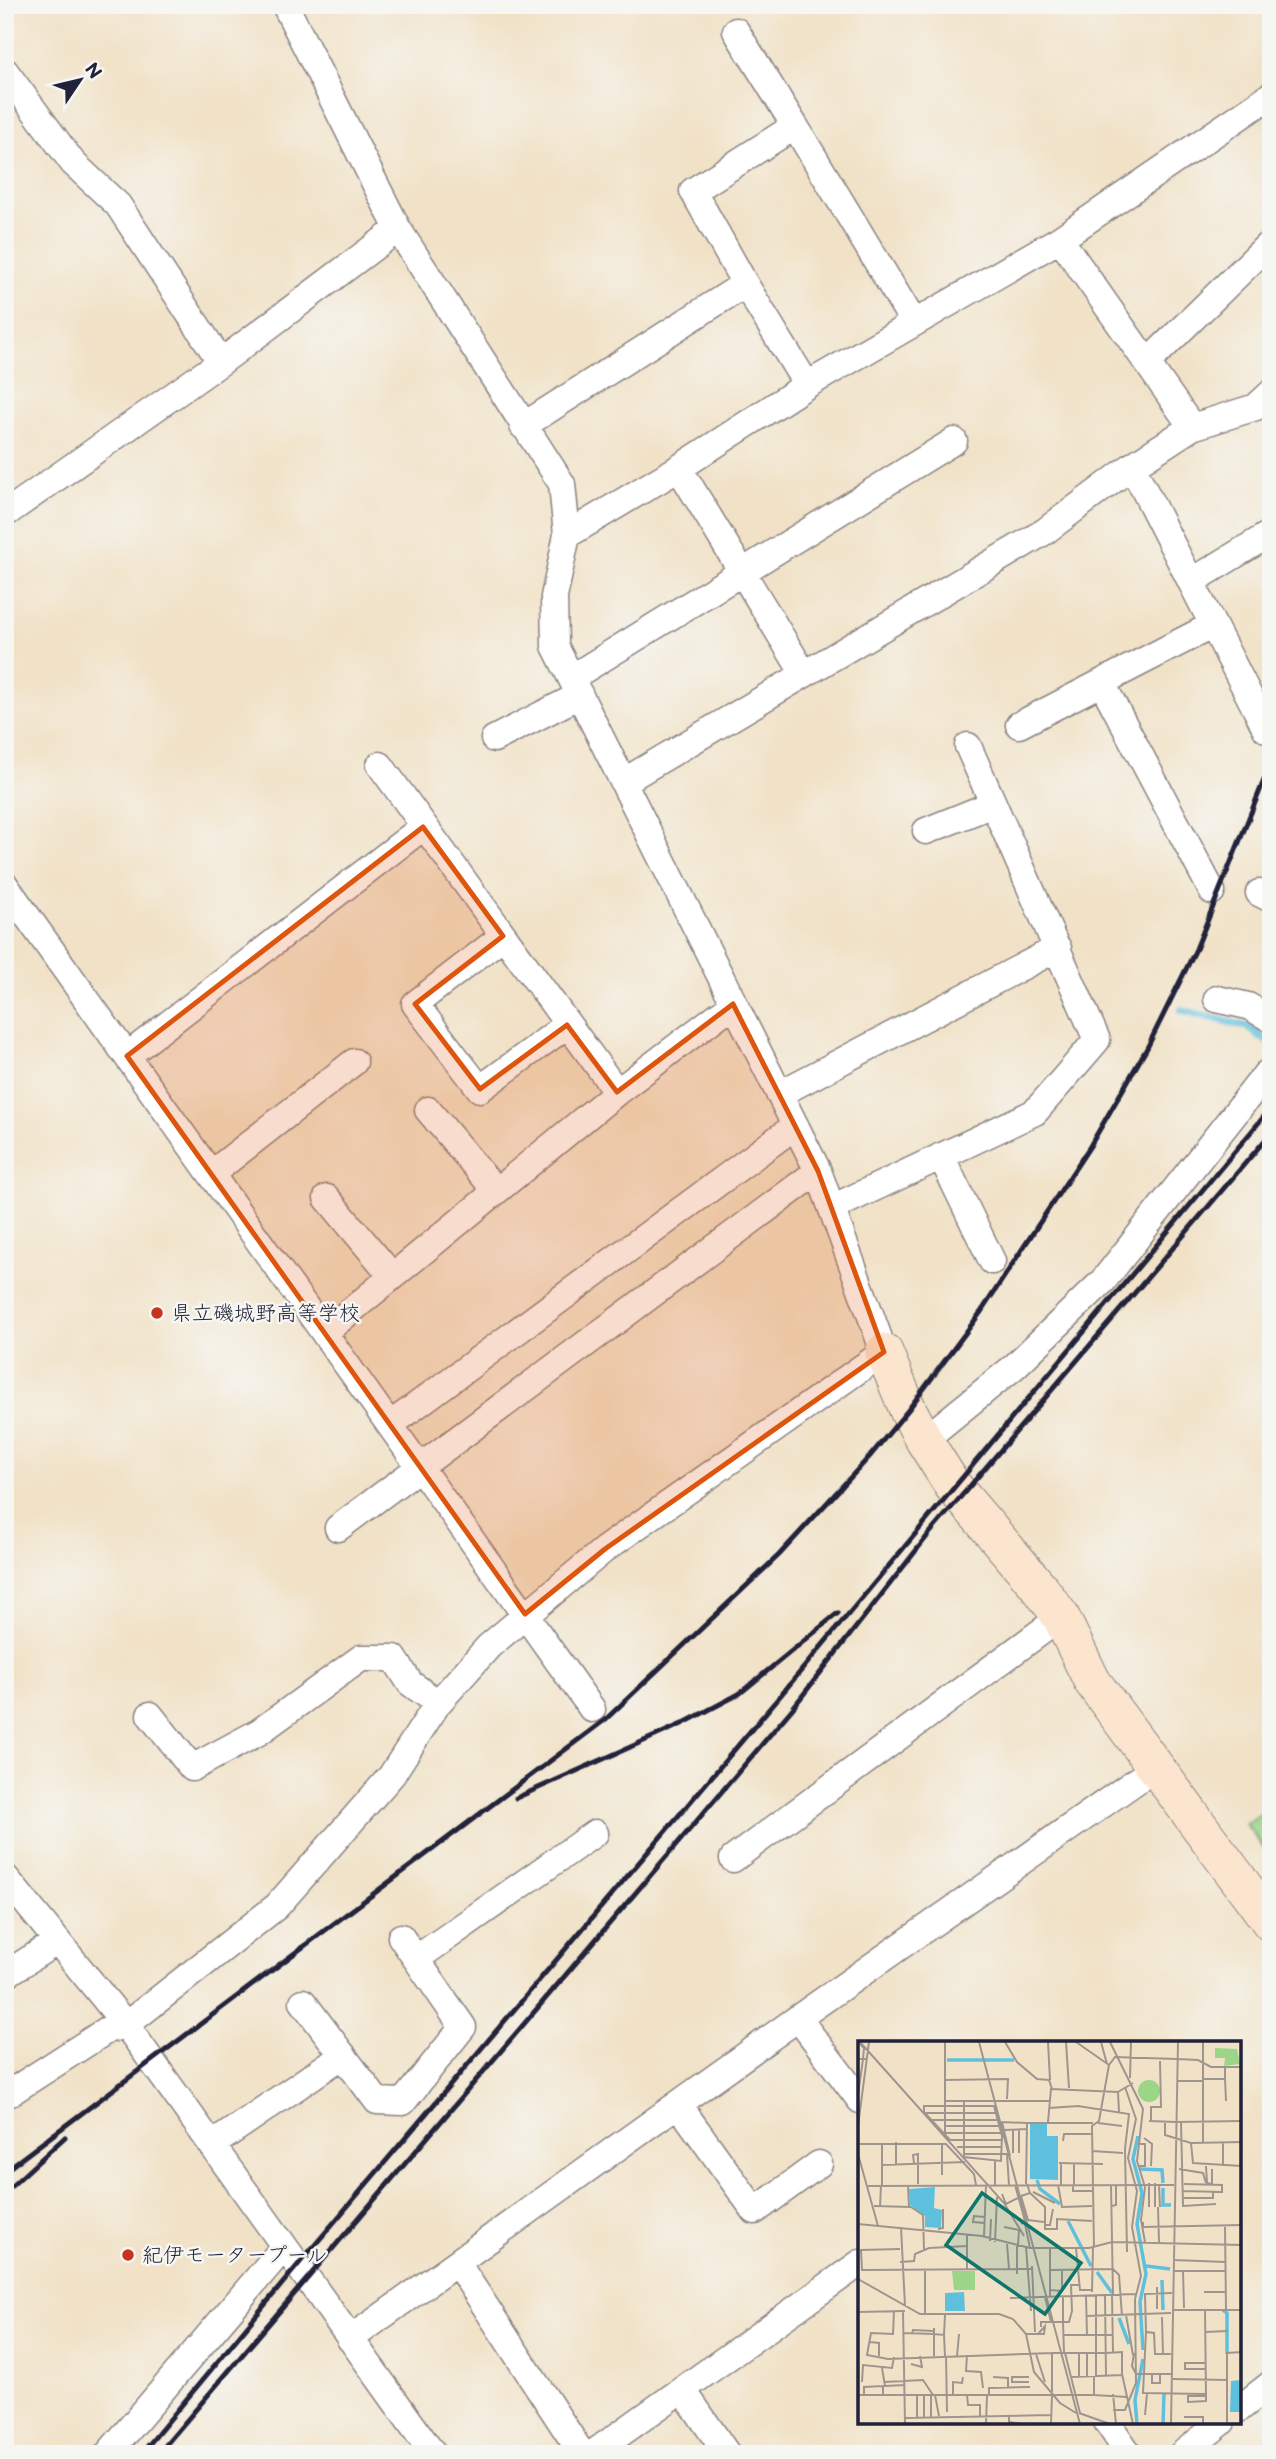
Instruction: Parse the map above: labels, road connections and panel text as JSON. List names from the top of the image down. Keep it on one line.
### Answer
{"places":["県立磯城野高等学校","紀伊モータープール"],"north":"top right"}
